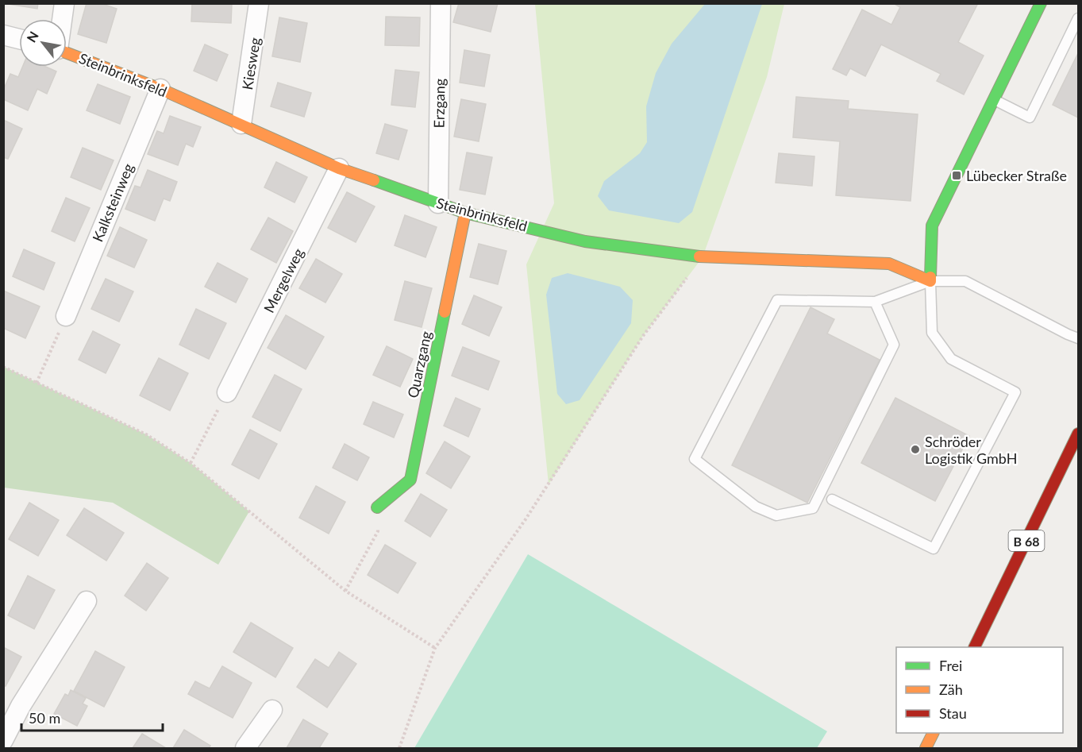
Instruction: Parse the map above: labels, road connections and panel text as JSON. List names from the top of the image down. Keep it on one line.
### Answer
{"streets":{"street":["Kiesweg","Steinbrinksfeld","Erzgang","Kalksteinweg","Mergelweg","Quarzgang","B 68"]},"crossings":[["Kiesweg","Steinbrinksfeld"],["Steinbrinksfeld","Erzgang"],["Steinbrinksfeld","Kalksteinweg"],["Steinbrinksfeld","Mergelweg"],["Steinbrinksfeld","Quarzgang"]],"places":{"transit":["Lübecker Straße"],"other":["Schröder Logistik GmbH"]},"legend":["Frei","Zäh","Stau"],"scale_bar":"50 m","north":"top left"}
